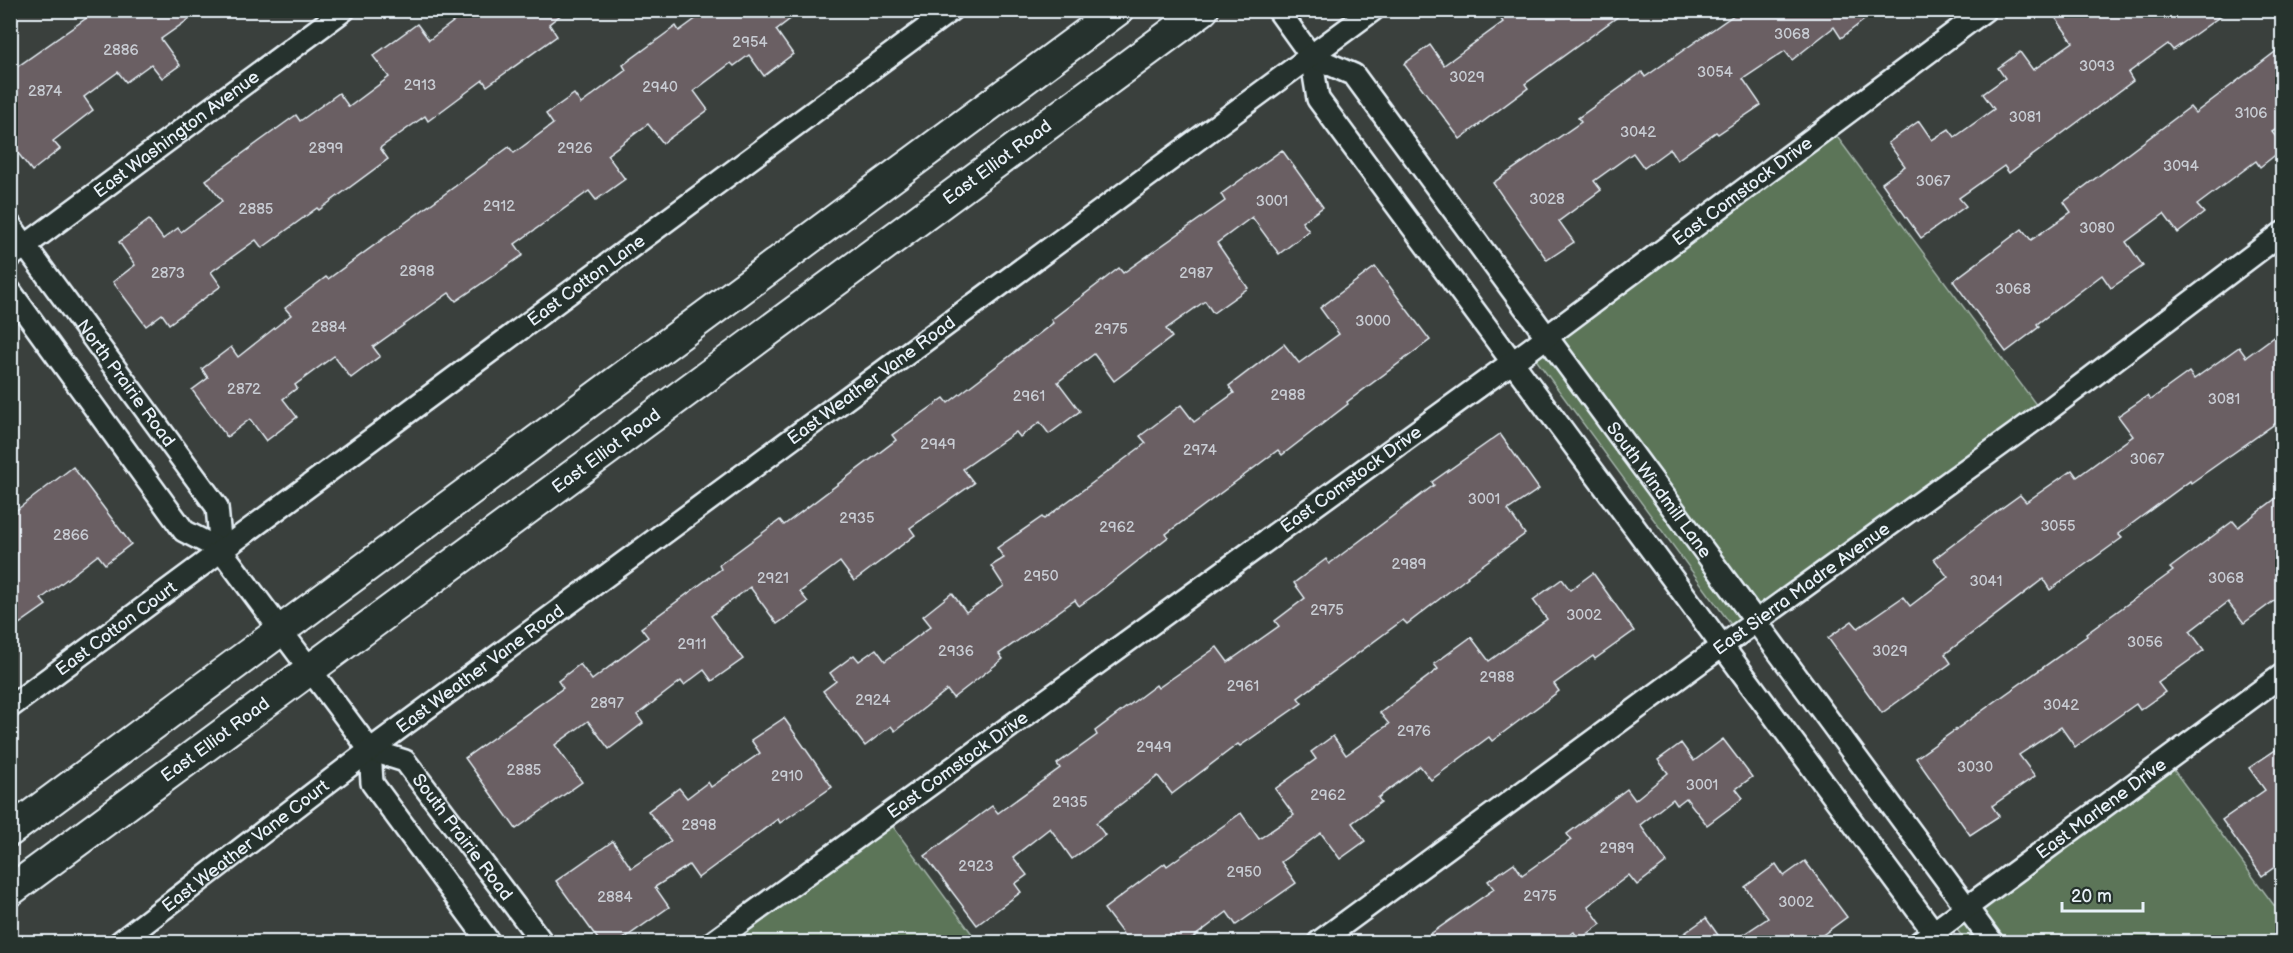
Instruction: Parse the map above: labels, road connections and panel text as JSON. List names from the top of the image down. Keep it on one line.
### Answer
{"streets":{"main road":["East Elliot Road"],"street":["East Washington Avenue","East Comstock Drive","East Cotton Lane","East Weather Vane Road","North Prairie Road","South Windmill Lane","East Sierra Madre Avenue","East Cotton Court","East Marlene Drive","South Prairie Road","East Weather Vane Court"]},"crossings":[["East Washington Avenue","North Prairie Road"],["East Comstock Drive","South Windmill Lane"],["East Cotton Lane","North Prairie Road"],["East Cotton Lane","East Cotton Court"],["East Weather Vane Road","South Windmill Lane"],["East Weather Vane Road","South Prairie Road"],["East Weather Vane Road","East Weather Vane Court"],["North Prairie Road","East Cotton Court"],["South Windmill Lane","East Sierra Madre Avenue"],["South Windmill Lane","East Marlene Drive"],["South Prairie Road","East Weather Vane Court"]],"house_numbers":["3068","2954","2886","3093","3054","3029","2913","2940","2874","3106","3081","3042","2899","2926","3094","3067","3028","3001","2912","2885","3080","2898","2873","2987","3068","3000","2884","2975","2872","2988","2961","3081","2949","2974","3067","3001","2935","3055","2962","2866","2989","2950","2921","3068","3041","2975","3002","3056","2911","2936","3029","2988","2961","2924","2897","3042","2976","2949","3030","2885","2910","3001","2962","2935","2898","2989","2923","2950","2975","2884","3002"],"scale_bar":"20 m"}
